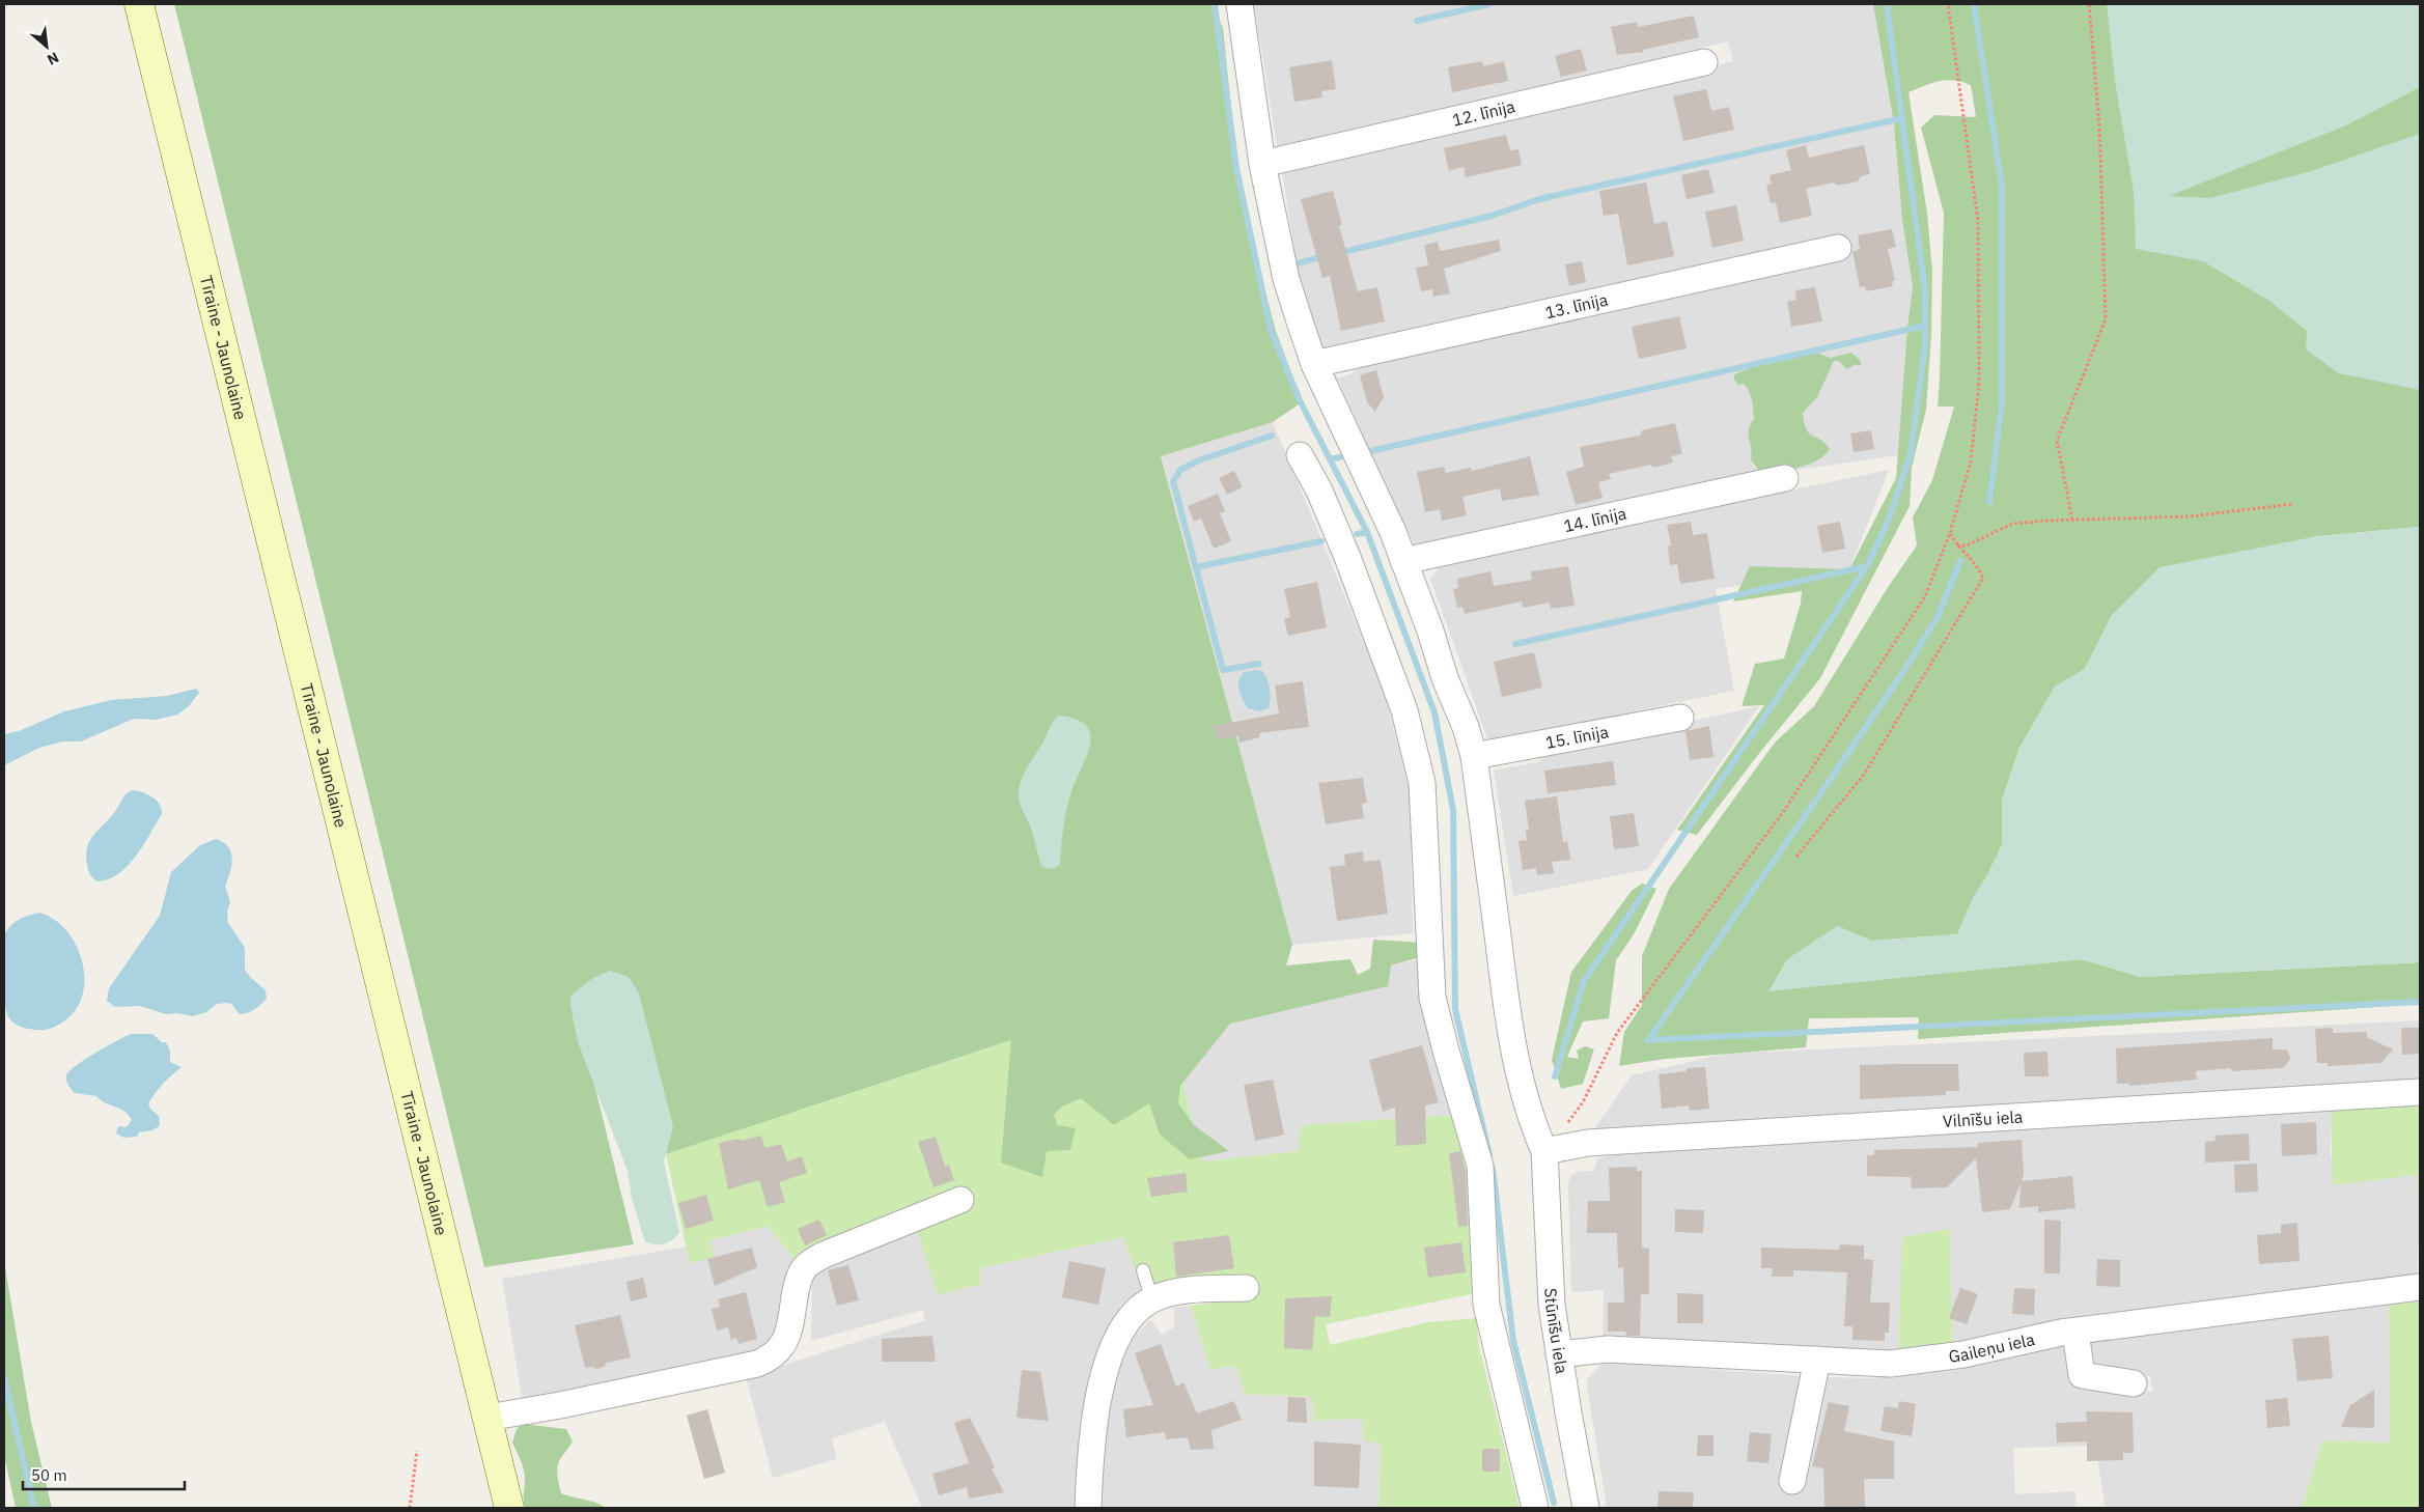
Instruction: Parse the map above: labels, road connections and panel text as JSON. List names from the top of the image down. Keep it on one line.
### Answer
{"streets":{"main road":["Tīraine - Jaunolaine"],"street":["12. līnija","13. līnija","14. līnija","15. līnija","Vilnīšu iela","Stūnīšu iela","Gaileņu iela"]},"crossings":[["Vilnīšu iela","Stūnīšu iela"],["Stūnīšu iela","Gaileņu iela"]],"scale_bar":"50 m","north":"bottom right"}
